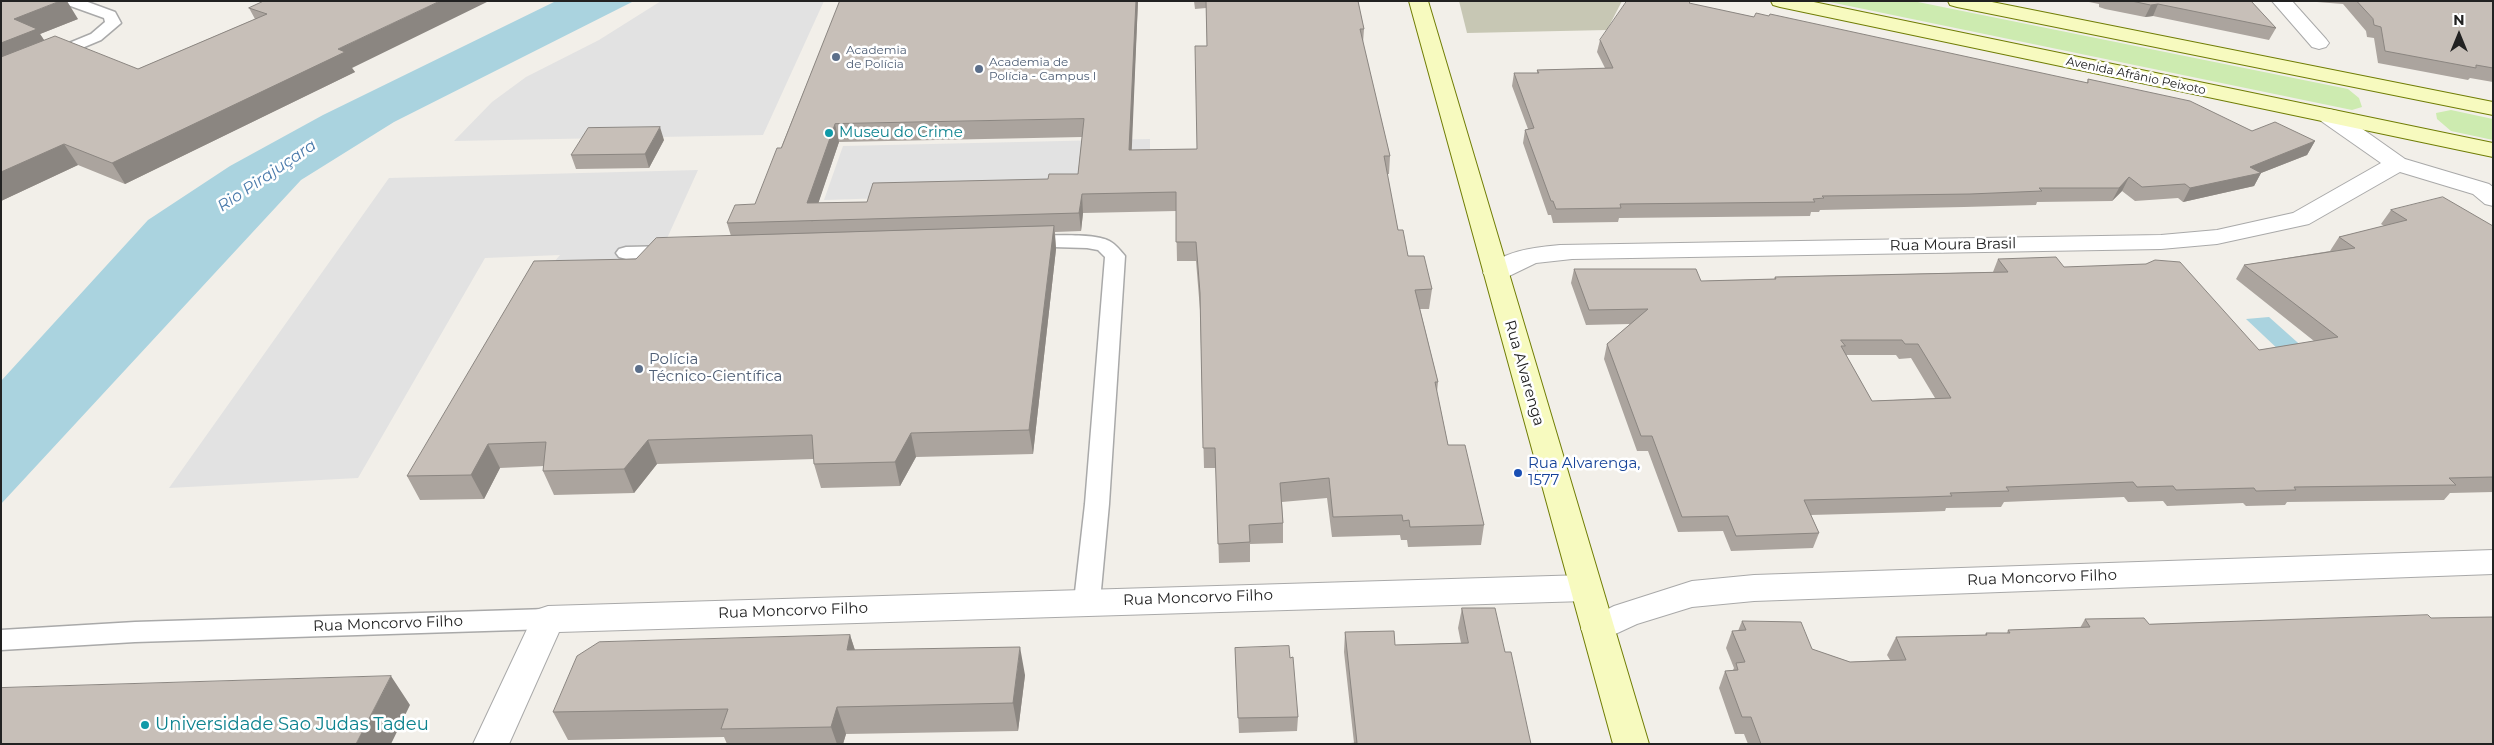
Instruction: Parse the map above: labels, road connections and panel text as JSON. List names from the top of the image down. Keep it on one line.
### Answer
{"streets":{"main road":["Avenida Afrânio Peixoto","Rua Alvarenga"],"street":["Rua Moura Brasil","Rua Moncorvo Filho"]},"crossings":[["Rua Moura Brasil","Rua Alvarenga"],["Rua Alvarenga","Rua Moncorvo Filho"]],"water":["Rio Pirajuçara"],"places":["Academia de Polícia","Academia de Polícia - Campus I","Museu do Crime","Polícia Técnico-Científica","Rua Alvarenga, 1577","Universidade Sao Judas Tadeu"],"north":"top"}
